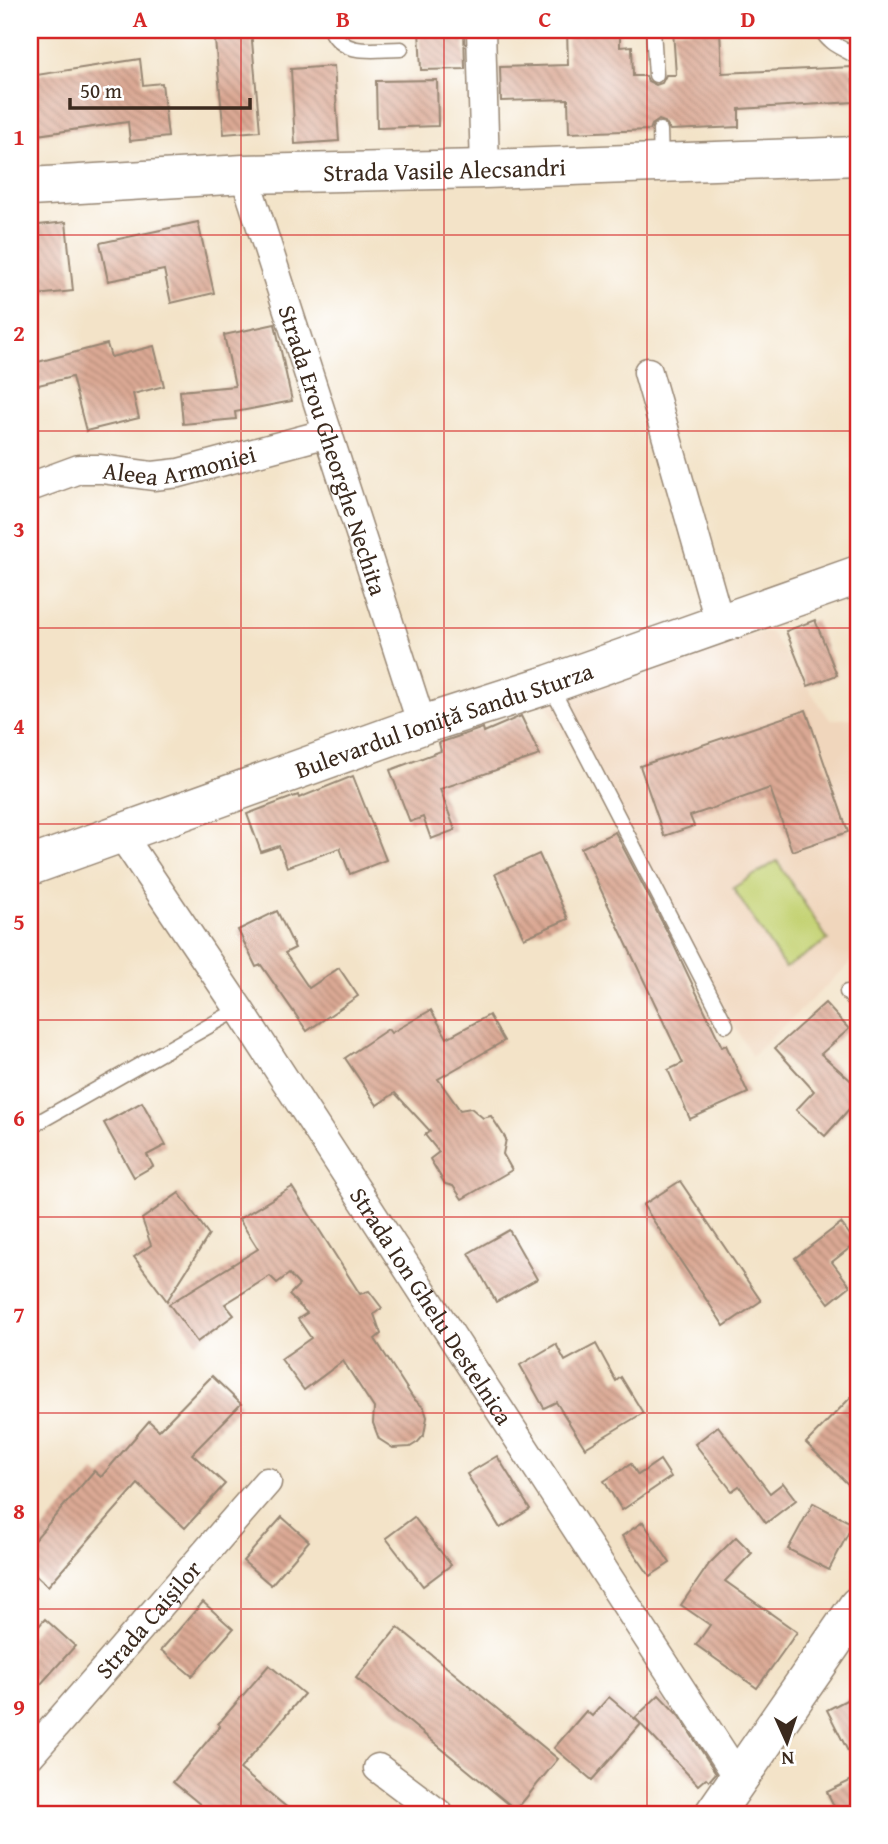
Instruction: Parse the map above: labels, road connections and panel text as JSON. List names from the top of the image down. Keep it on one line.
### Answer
{"streets":{"street":["Strada Vasile Alecsandri","Strada Erou Gheorghe Nechita","Aleea Armoniei","Bulevardul Ioniță Sandu Sturza","Strada Ion Ghelu Destelnica","Strada Caișilor"]},"crossings":[["Strada Vasile Alecsandri","Strada Erou Gheorghe Nechita"],["Strada Erou Gheorghe Nechita","Aleea Armoniei"],["Strada Erou Gheorghe Nechita","Bulevardul Ioniță Sandu Sturza"],["Bulevardul Ioniță Sandu Sturza","Strada Ion Ghelu Destelnica"]],"scale_bar":"50 m","north":"bottom","grid":{"columns":["A","B","C","D"],"rows":["1","2","3","4","5","6","7","8","9"]}}
